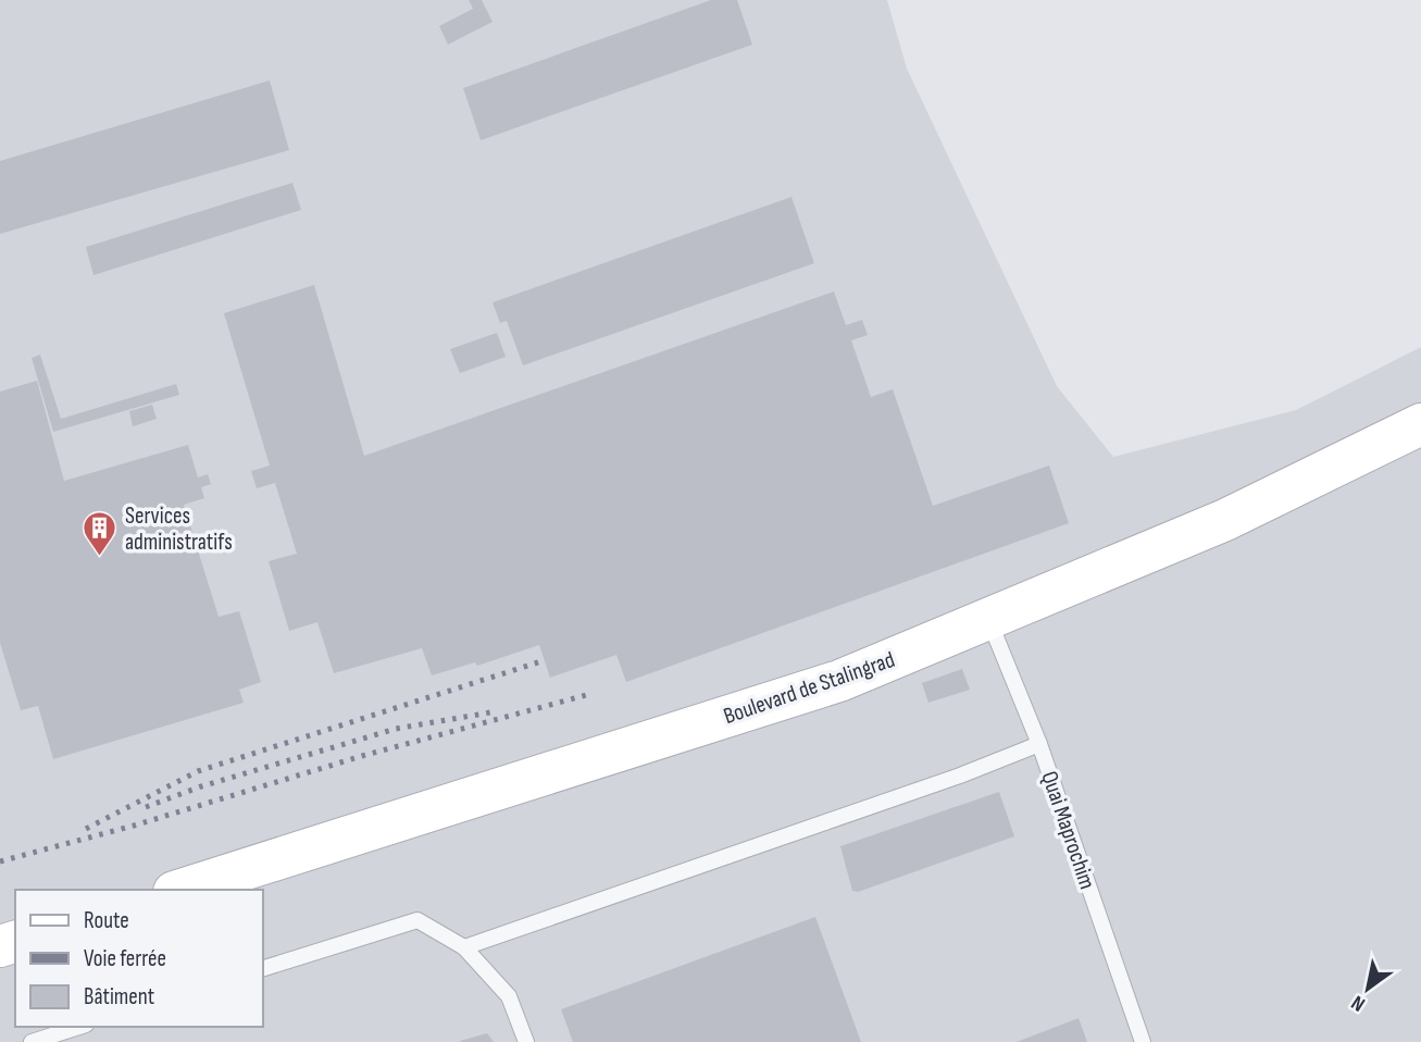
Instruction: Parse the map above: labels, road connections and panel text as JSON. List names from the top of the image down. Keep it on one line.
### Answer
{"streets":{"main road":["Boulevard de Stalingrad"],"lane":["Quai Maprochim"]},"crossings":[["Boulevard de Stalingrad","Quai Maprochim"]],"places":{"building":["Services administratifs"]},"legend":["Route","Voie ferrée","Bâtiment"],"north":"bottom left"}
